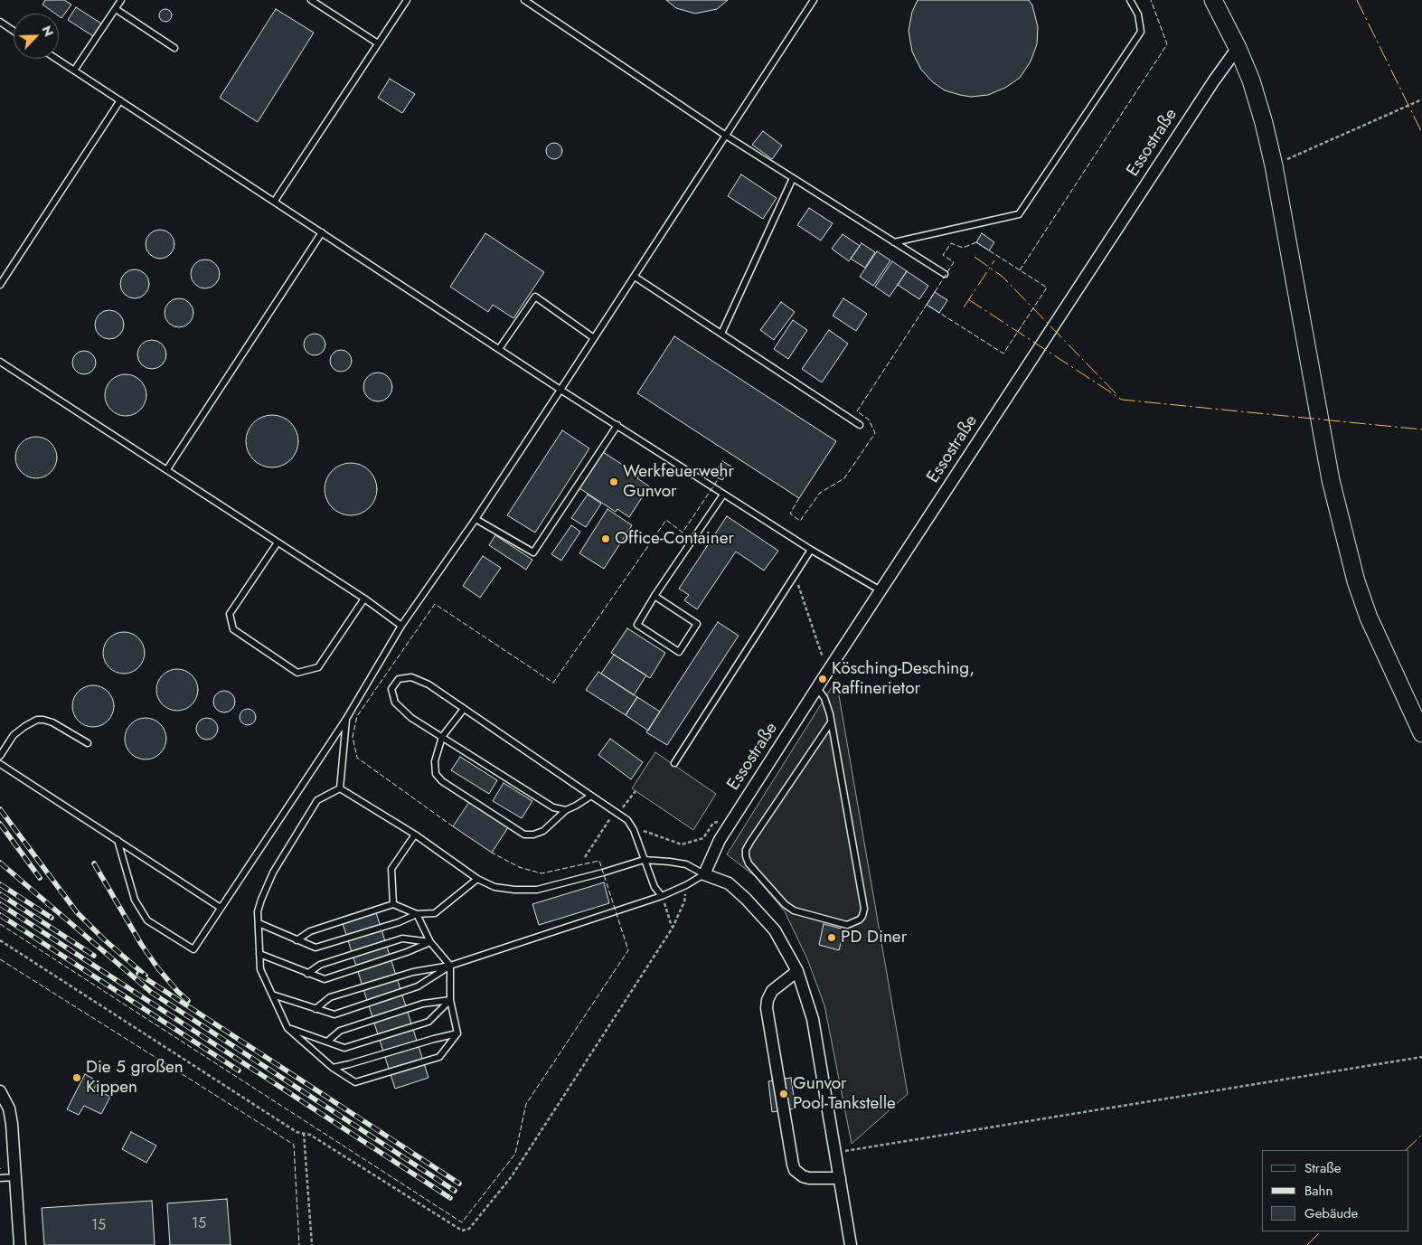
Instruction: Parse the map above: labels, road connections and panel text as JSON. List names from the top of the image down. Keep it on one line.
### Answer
{"streets":{"street":["Essostraße"]},"places":["Werkfeuerwehr Gunvor","Office-Container","Kösching-Desching, Raffinerietor","PD Diner","Die 5 großen Kippen","Gunvor Pool-Tankstelle"],"house_numbers":["15","15"],"legend":["Straße","Bahn","Gebäude"],"north":"top right"}
